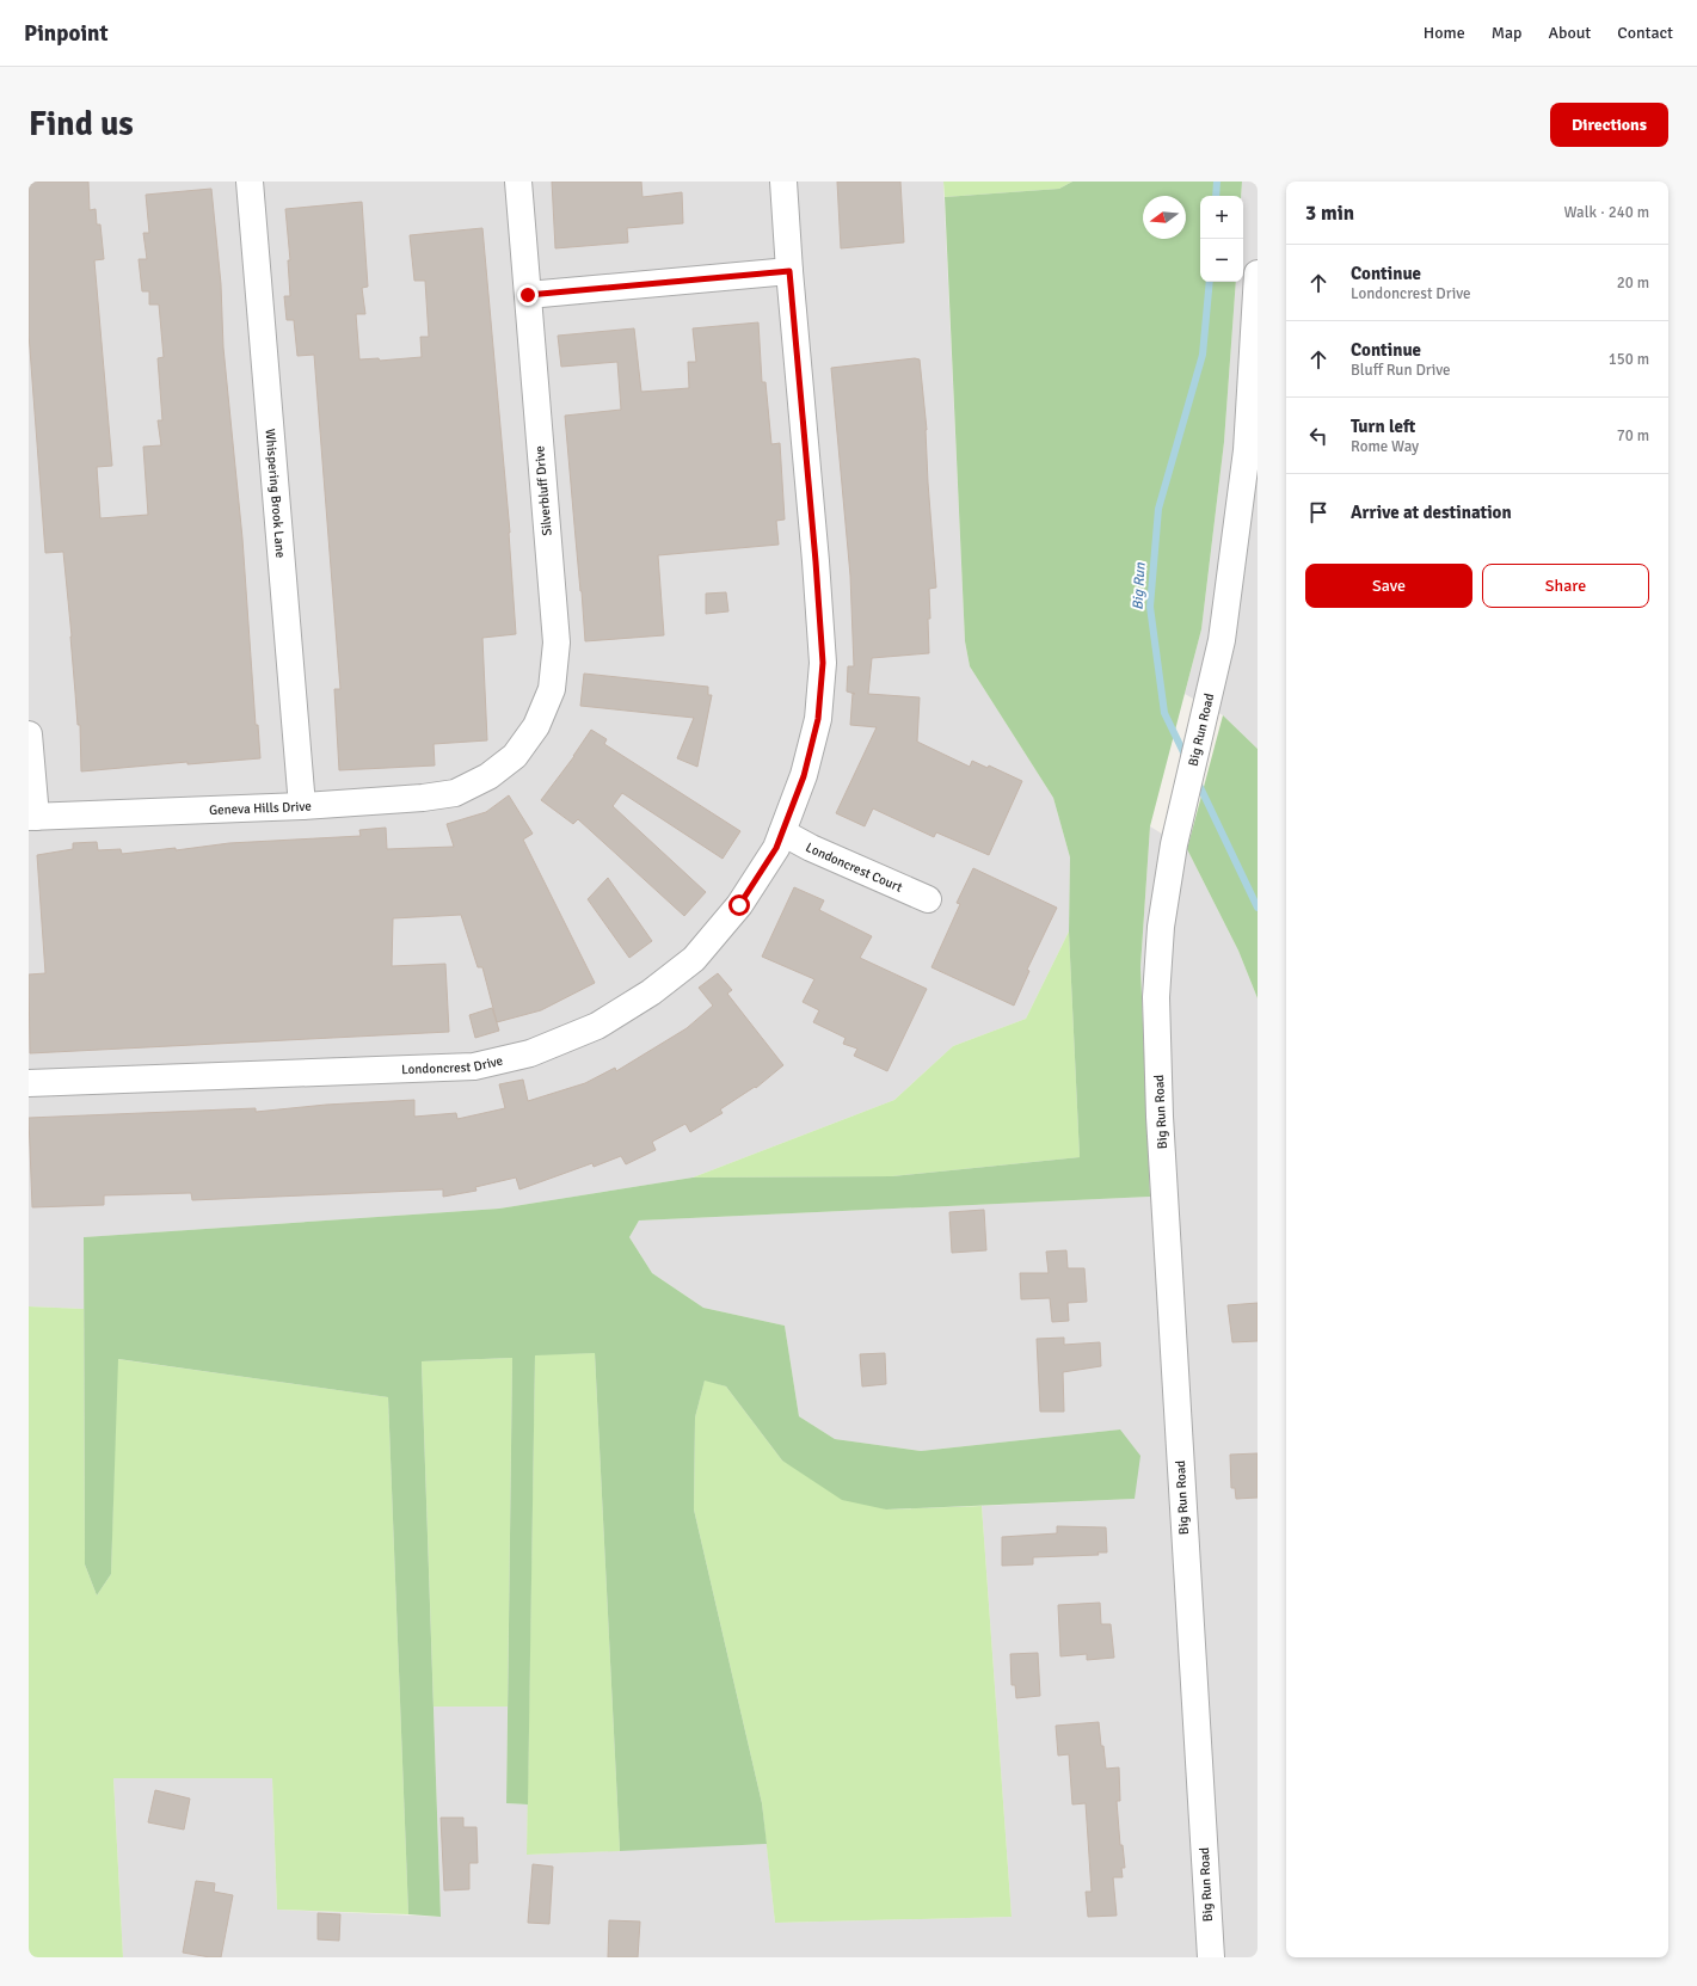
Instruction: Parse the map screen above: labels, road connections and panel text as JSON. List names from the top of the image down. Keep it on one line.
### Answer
{"streets":{"street":["Silverbluff Drive","Whispering Brook Lane","Big Run Road","Geneva Hills Drive","Londoncrest Court","Londoncrest Drive"]},"crossings":[["Silverbluff Drive","Geneva Hills Drive"],["Whispering Brook Lane","Geneva Hills Drive"],["Londoncrest Court","Londoncrest Drive"]],"water":["Big Run"],"north":"left","page":{"header":"Pinpoint","nav":["Home","Map","About","Contact"],"buttons":["Directions",["Save","Share"]],"title":"Find us","heading":["3 min","Walk · 240 m"],"map_buttons":["+","−"],"list":[["Continue","Londoncrest Drive","20 m"],["Continue","Bluff Run Drive","150 m"],["Turn left","Rome Way","70 m"],"Arrive at destination"]}}
